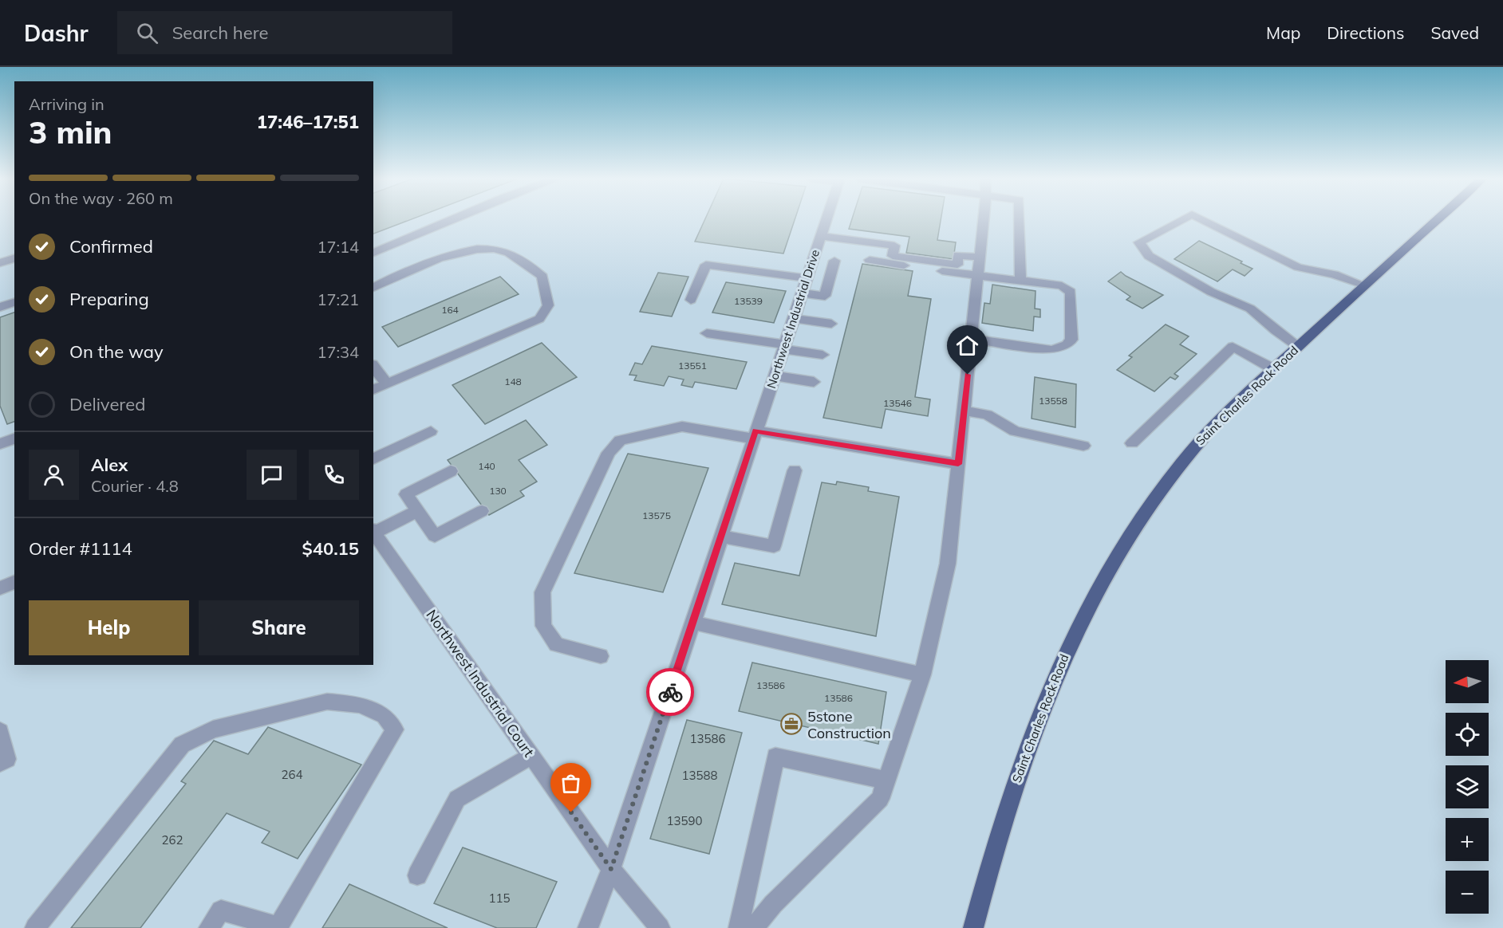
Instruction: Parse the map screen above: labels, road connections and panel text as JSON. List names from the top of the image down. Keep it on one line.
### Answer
{"streets":{"main road":["Saint Charles Rock Road"],"street":["Northwest Industrial Drive","Northwest Industrial Court"]},"crossings":[["Northwest Industrial Drive","Northwest Industrial Court"]],"places":{"office":["5stone Construction"]},"house_numbers":["13539","164","13551","148","13558","13546","140","130","13575","13586","13586","13586","264","13588","13590","262","115"],"north":"left","page":{"header":"Dashr","search":"Search here","nav":["Map","Directions","Saved"],"heading":["3 min","Arriving in","17:46–17:51"],"panel":["Alex","Courier · 4.8","Order #1114","$40.15"],"bar":"On the way · 260 m","list":[["Confirmed","17:14"],["Preparing","17:21"],["On the way","17:34"],"Delivered"],"buttons":["Help","Share"],"map_buttons":["+","−"]}}
